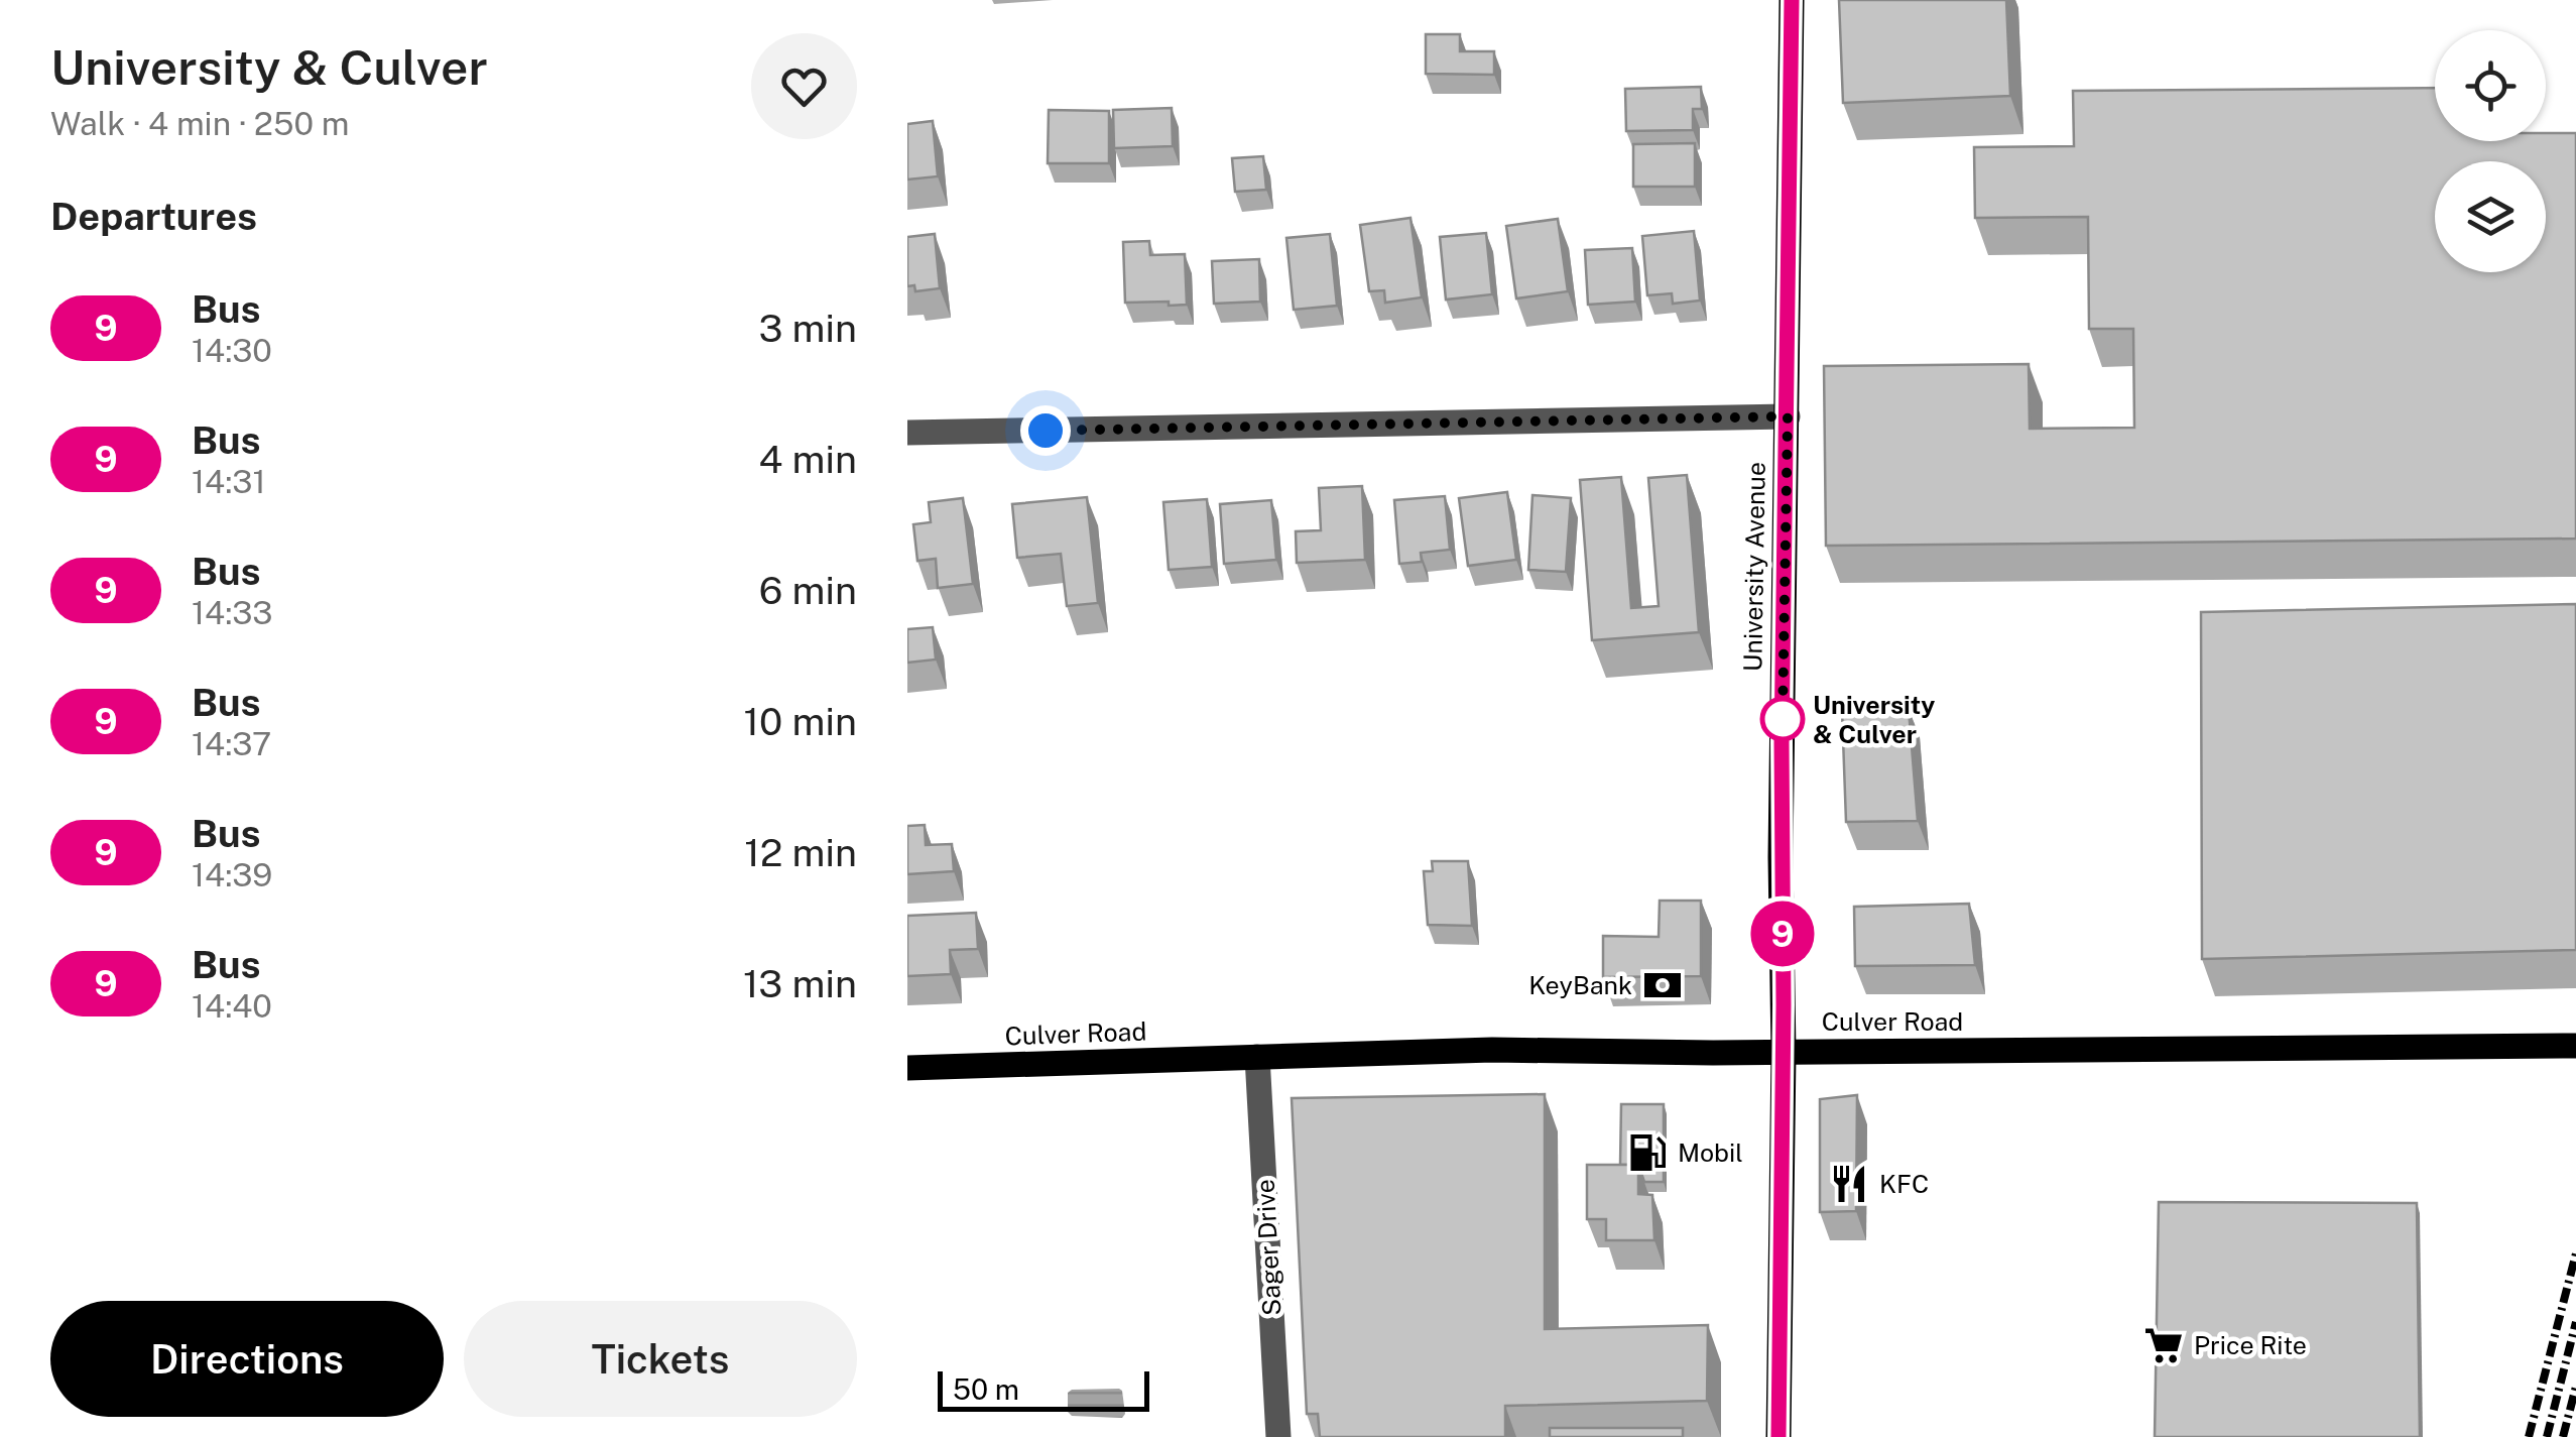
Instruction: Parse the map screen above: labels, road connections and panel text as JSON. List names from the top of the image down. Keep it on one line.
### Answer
{"streets":{"main road":["University Avenue","Culver Road"],"street":["Sager Drive"]},"crossings":[["University Avenue","Culver Road"],["Culver Road","Sager Drive"]],"places":{"other":["University & Culver"],"bank":["KeyBank"],"fuel station":["Mobil"],"restaurant":["KFC"],"supermarket":["Price Rite"]},"lines":["bus line 9"],"scale_bar":"50 m","page":{"heading":[["University & Culver","Walk · 4 min · 250 m"],"Departures"],"on_map":"9","list":[{"mark":"9","name":"Bus","note":"14:30","value":"3 min"},{"mark":"9","name":"Bus","note":"14:31","value":"4 min"},{"mark":"9","name":"Bus","note":"14:33","value":"6 min"},{"mark":"9","name":"Bus","note":"14:37","value":"10 min"},{"mark":"9","name":"Bus","note":"14:39","value":"12 min"},{"mark":"9","name":"Bus","note":"14:40","value":"13 min"}],"buttons":["Directions","Tickets"],"scale":"50 m"}}
